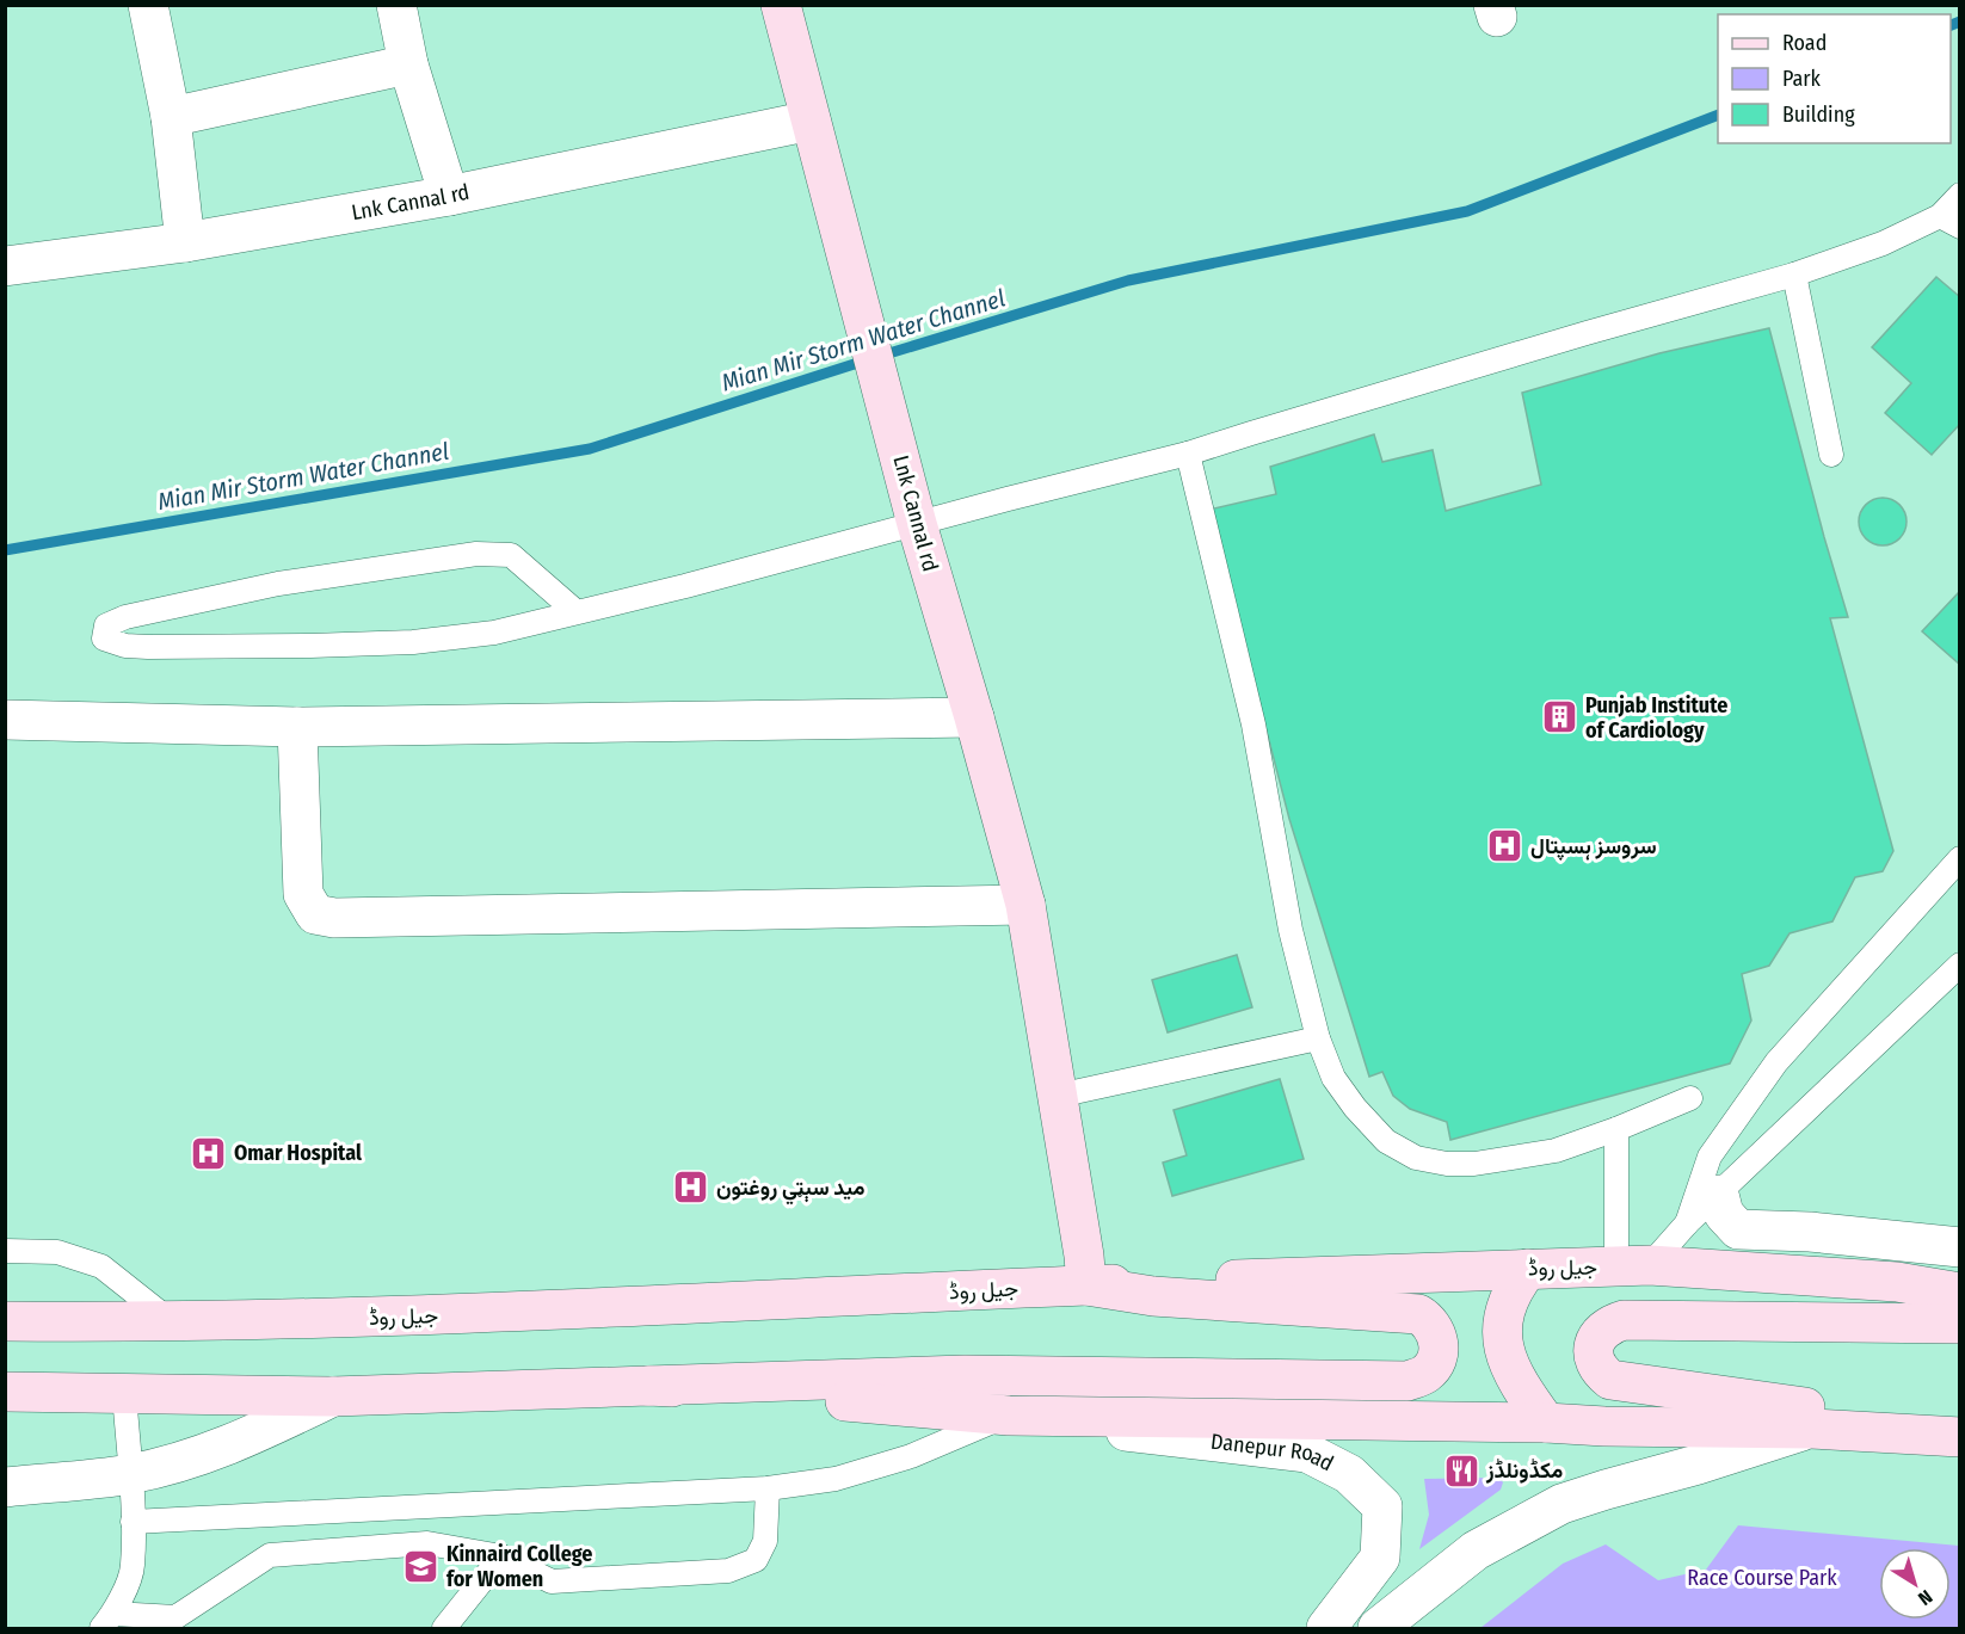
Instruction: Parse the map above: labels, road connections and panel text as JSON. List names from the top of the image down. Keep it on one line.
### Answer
{"streets":{"main road":["Lnk Cannal rd","جیل روڈ"],"street":["Danepur Road"]},"crossings":[["Lnk Cannal rd","جیل روڈ"]],"water":["Mian Mir Storm Water Channel"],"parks":["Race Course Park"],"places":{"building":["Punjab Institute of Cardiology"],"hospital":["سروسز ہسپتال","Omar Hospital","مید سېټي روغتون"],"restaurant":["مکڈونلڈز"],"school or university":["Kinnaird College for Women"]},"legend":["Road","Park","Building"],"north":"bottom right"}
